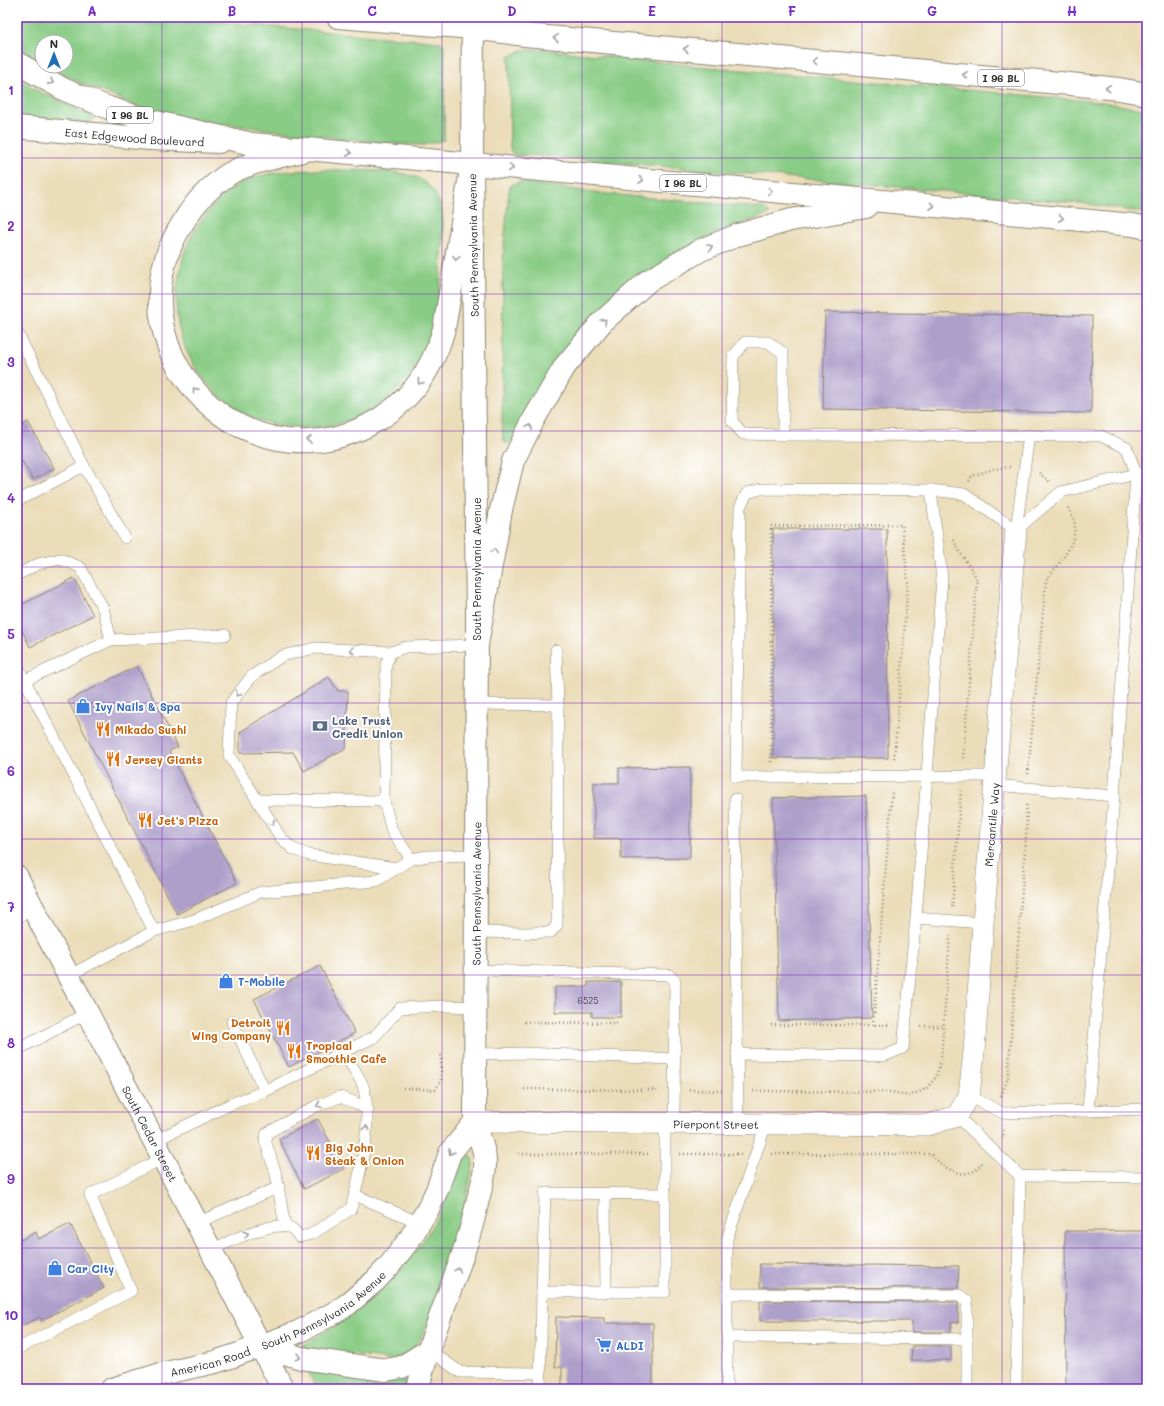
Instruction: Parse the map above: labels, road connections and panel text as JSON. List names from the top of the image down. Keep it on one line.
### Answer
{"streets":{"main road":["I 96 BL","East Edgewood Boulevard","South Pennsylvania Avenue","South Cedar Street","American Road"],"street":["Mercantile Way","Pierpont Street"]},"crossings":[["I 96 BL","East Edgewood Boulevard"],["I 96 BL","South Pennsylvania Avenue"],["South Pennsylvania Avenue","Pierpont Street"],["South Pennsylvania Avenue","South Cedar Street"],["South Pennsylvania Avenue","American Road"],["Mercantile Way","Pierpont Street"],["South Cedar Street","American Road"]],"places":{"shop":["Ivy Nails & Spa","T-Mobile","Car City"],"bank":["Lake Trust Credit Union"],"restaurant":["Mikado Sushi","Jersey Giants","Jet's Pizza","Detroit Wing Company","Tropical Smoothie Cafe","Big John Steak & Onion"],"supermarket":["ALDI"]},"house_numbers":["6525"],"north":"top","grid":{"columns":["A","B","C","D","E","F","G","H"],"rows":["1","2","3","4","5","6","7","8","9","10"]}}
